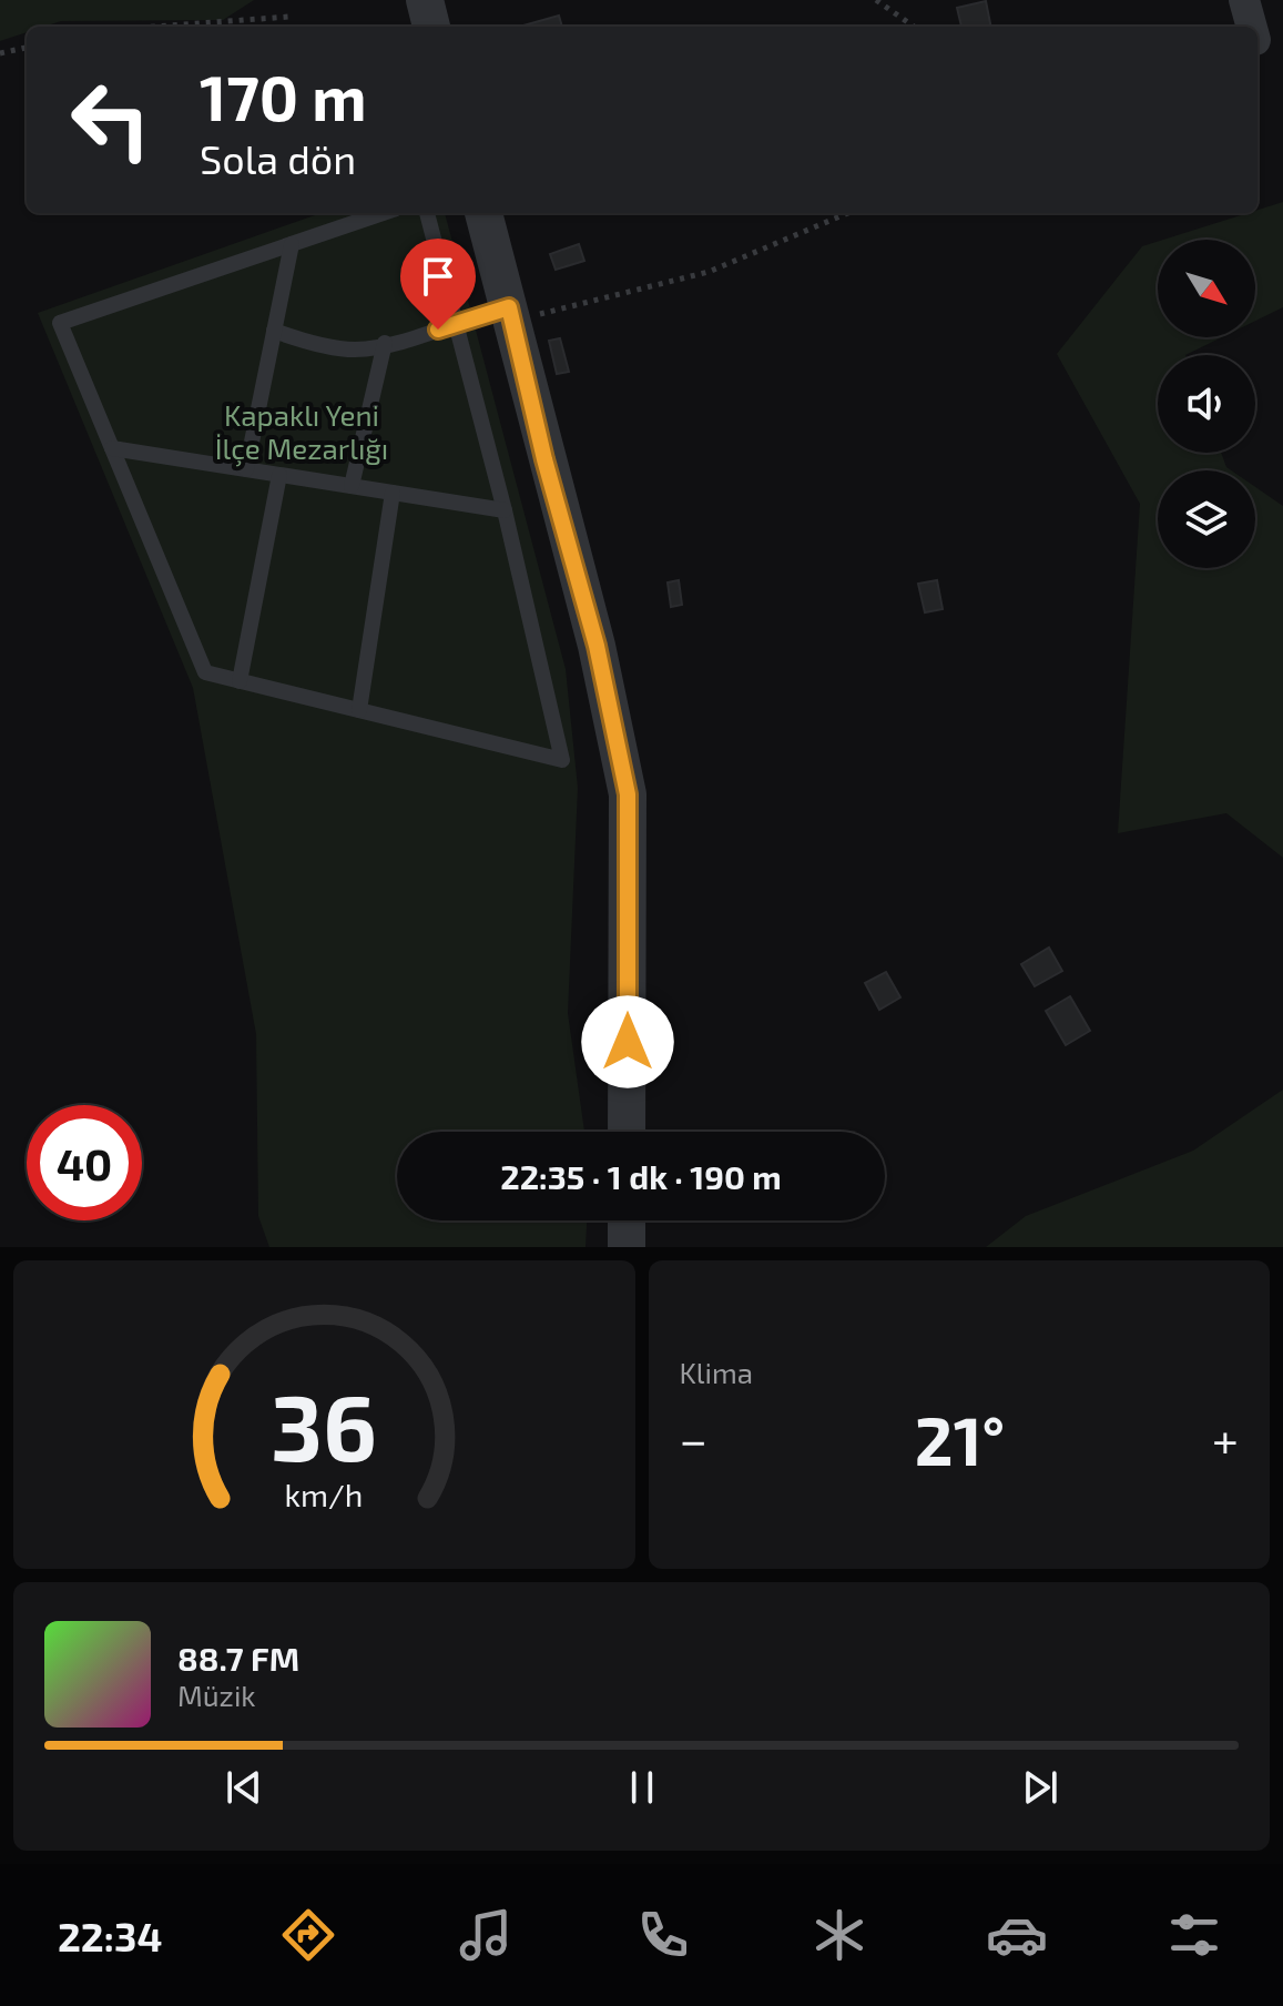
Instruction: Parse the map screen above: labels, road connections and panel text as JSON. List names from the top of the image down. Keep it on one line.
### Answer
{"parks":["Kapaklı Yeni İlçe Mezarlığı"],"north":"bottom right","page":{"turn":["170 m","Sola dön"],"limit":"40","trip":"22:35 · 1 dk · 190 m","tile":"Klima","heat":["−","21°","+"],"song":["88.7 FM","Müzik"],"tabs":"22:34","gauge":["36","km/h"]}}
